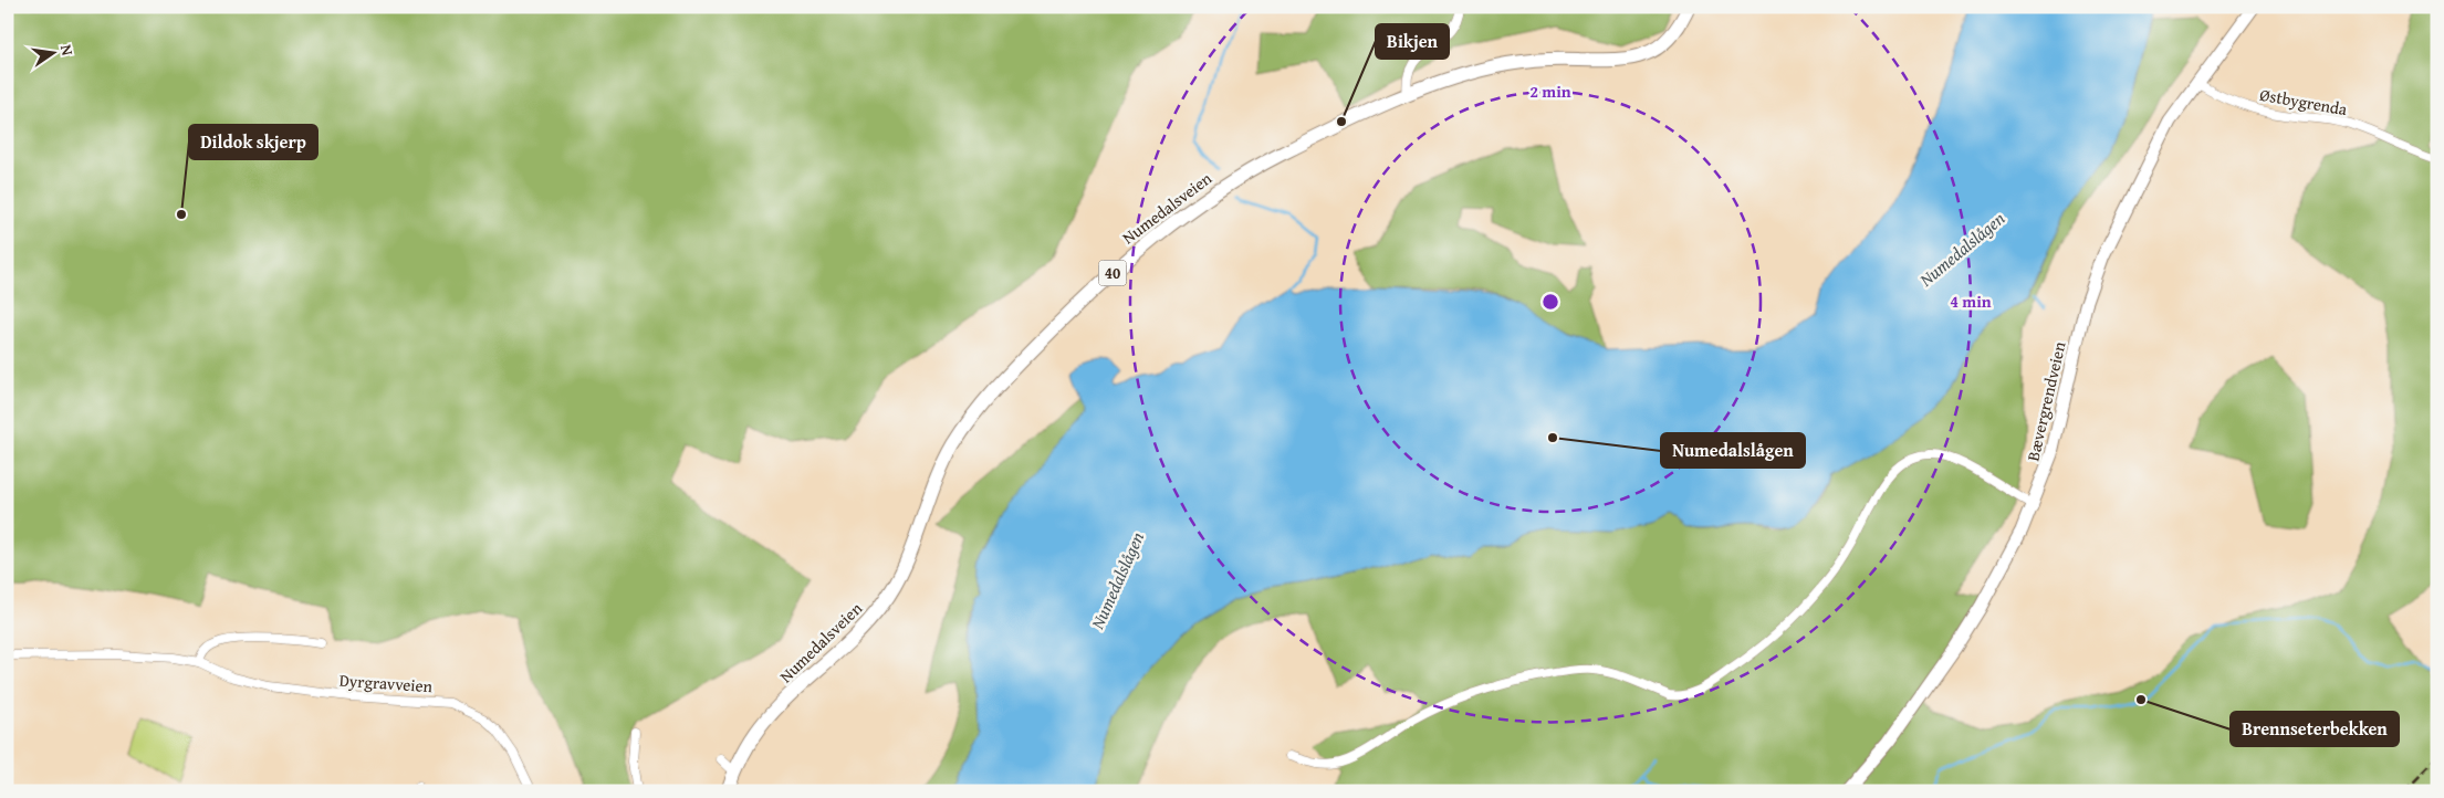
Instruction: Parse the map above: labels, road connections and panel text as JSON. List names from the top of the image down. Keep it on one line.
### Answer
{"streets":{"main road":["Numedalsveien","40","Bævergrendveien"],"street":["Østbygrenda","Dyrgravveien"]},"crossings":[["Østbygrenda","Bævergrendveien"]],"water":["Numedalslågen"],"places":["Bikjen","Dildok skjerp","Numedalslågen","Brennseterbekken"],"north":"right","rings":["2 min","4 min"]}
